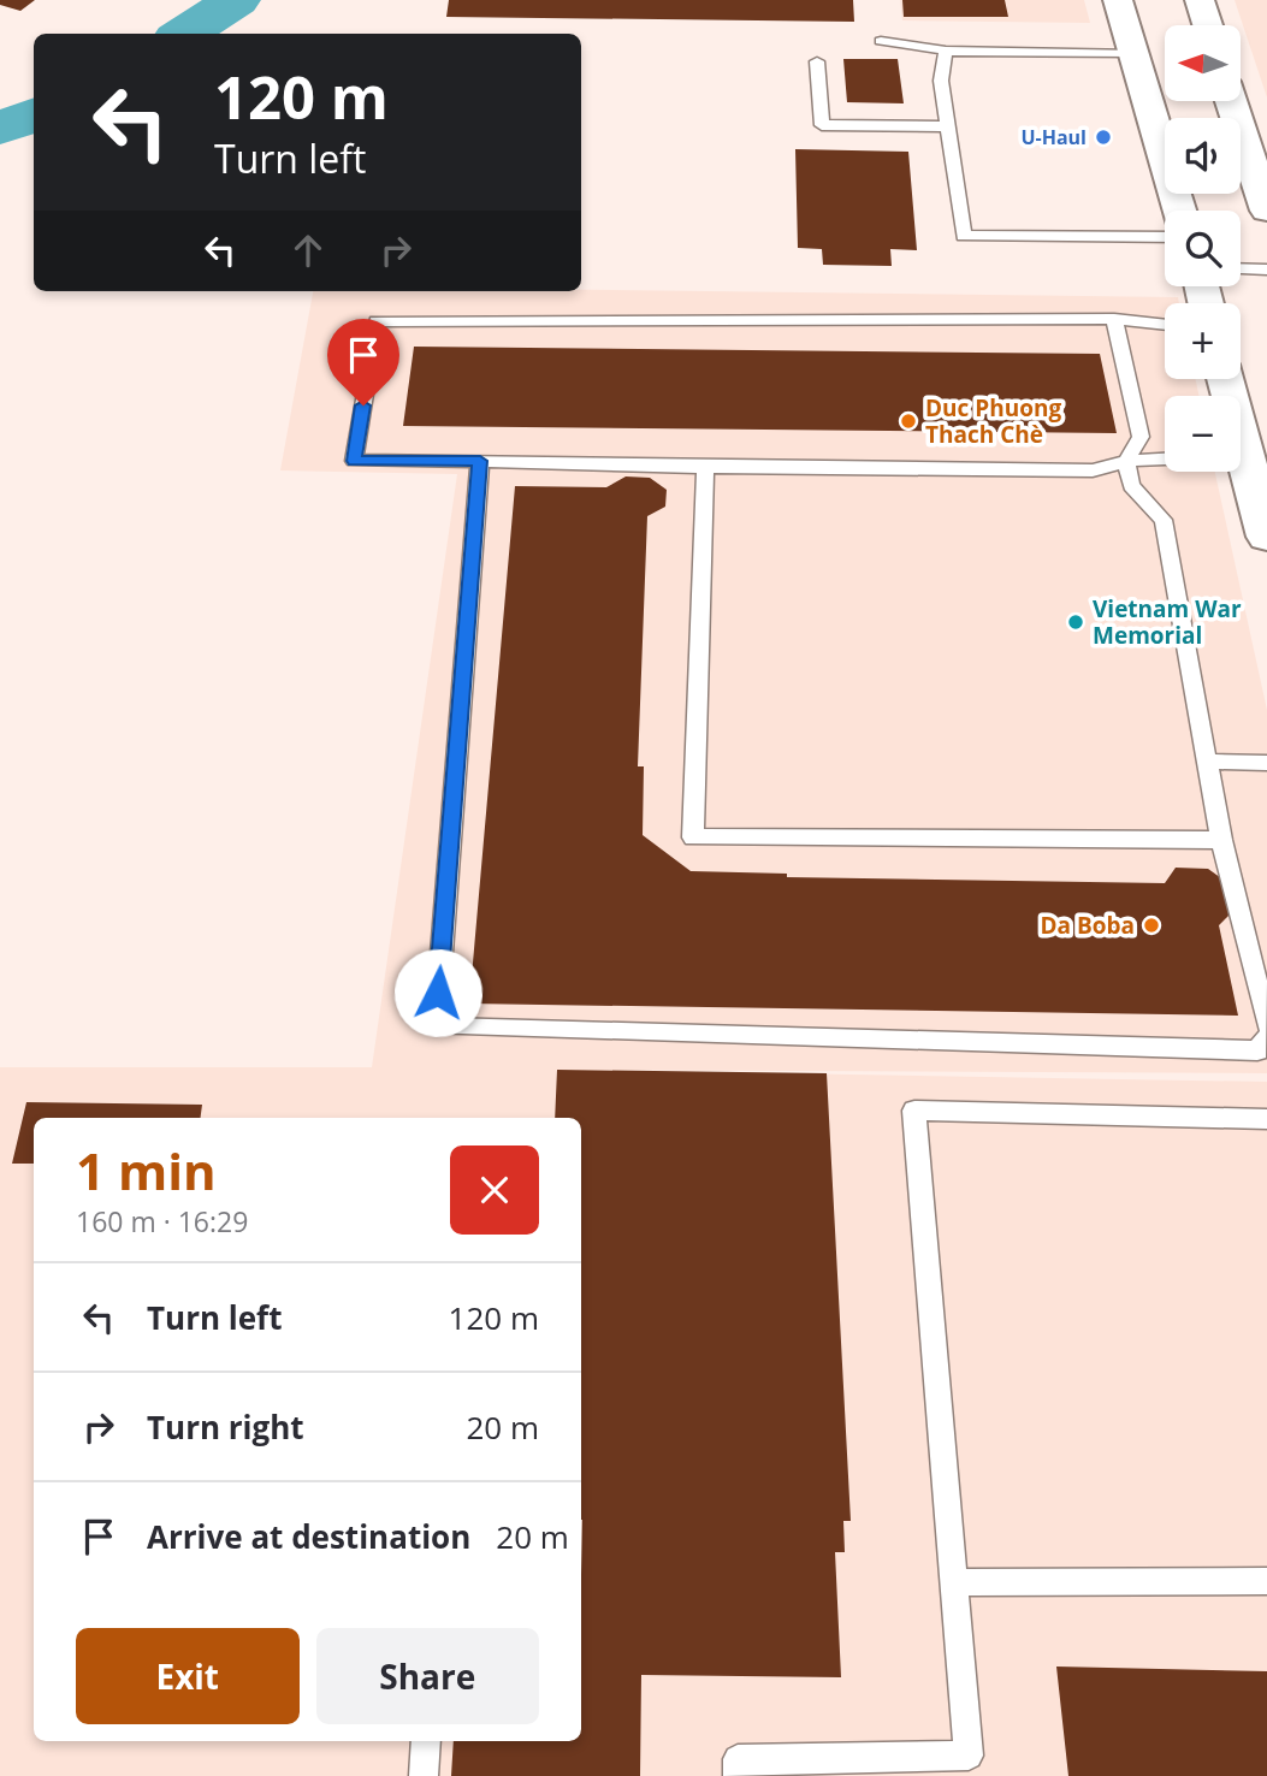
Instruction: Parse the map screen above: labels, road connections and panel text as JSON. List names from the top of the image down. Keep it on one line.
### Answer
{"places":["U-Haul","Duc Phuong Thach Chè","Vietnam War Memorial","Da Boba"],"north":"left","page":{"map_buttons":["+","−"],"turn":["120 m","Turn left"],"heading":["1 min","160 m · 16:29"],"list":[{"name":"Turn left","value":"120 m"},{"name":"Turn right","value":"20 m"},{"name":"Arrive at destination","value":"20 m"}],"buttons":["Exit","Share"]}}
